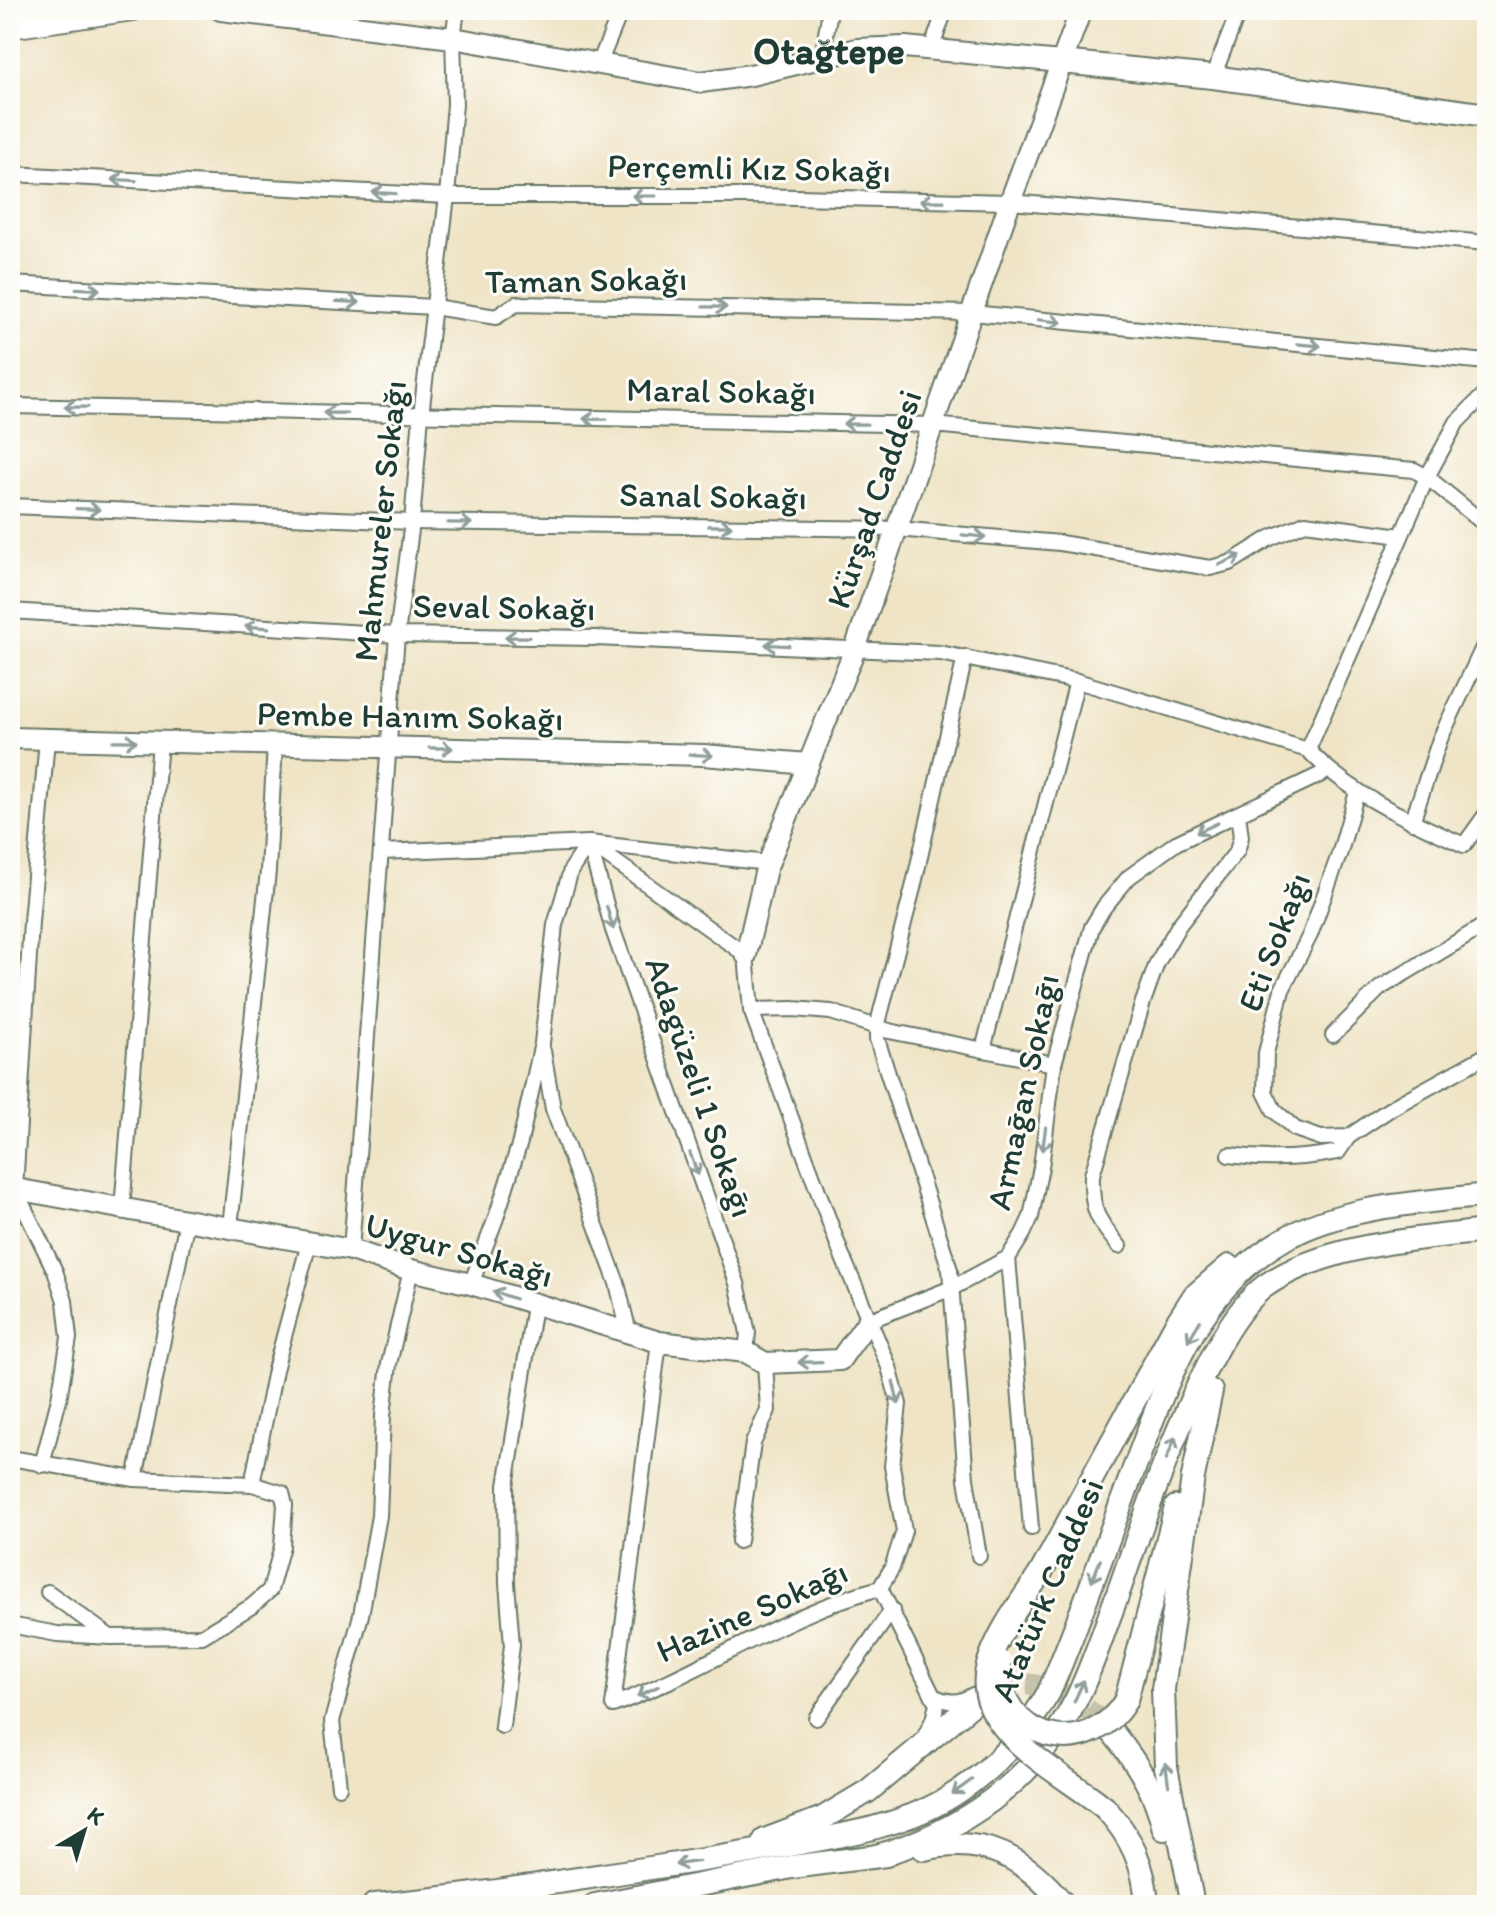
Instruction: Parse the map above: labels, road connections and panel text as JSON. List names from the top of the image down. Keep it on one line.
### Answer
{"streets":{"main road":["Atatürk Caddesi"],"street":["Perçemli Kız Sokağı","Taman Sokağı","Maral Sokağı","Sanal Sokağı","Kürşad Caddesi","Mahmureler Sokağı","Seval Sokağı","Pembe Hanım Sokağı","Eti Sokağı","Adagüzeli 1 Sokaḡı","Armaḡan Sokaḡı","Uygur Sokağı","Hazine Sokaḡı"]},"crossings":[["Perçemli Kız Sokağı","Kürşad Caddesi"],["Perçemli Kız Sokağı","Mahmureler Sokağı"],["Taman Sokağı","Kürşad Caddesi"],["Taman Sokağı","Mahmureler Sokağı"],["Maral Sokağı","Kürşad Caddesi"],["Maral Sokağı","Mahmureler Sokağı"],["Sanal Sokağı","Kürşad Caddesi"],["Sanal Sokağı","Mahmureler Sokağı"],["Kürşad Caddesi","Seval Sokağı"],["Kürşad Caddesi","Pembe Hanım Sokağı"],["Kürşad Caddesi","Hazine Sokaḡı"],["Mahmureler Sokağı","Seval Sokağı"],["Mahmureler Sokağı","Pembe Hanım Sokağı"],["Mahmureler Sokağı","Uygur Sokağı"],["Adagüzeli 1 Sokaḡı","Uygur Sokağı"],["Armaḡan Sokaḡı","Hazine Sokaḡı"],["Uygur Sokağı","Hazine Sokaḡı"]],"one_way":["Perçemli Kız Sokağı","Taman Sokağı","Maral Sokağı","Sanal Sokağı","Seval Sokağı"],"districts":["Otağtepe"],"north":"top right"}
